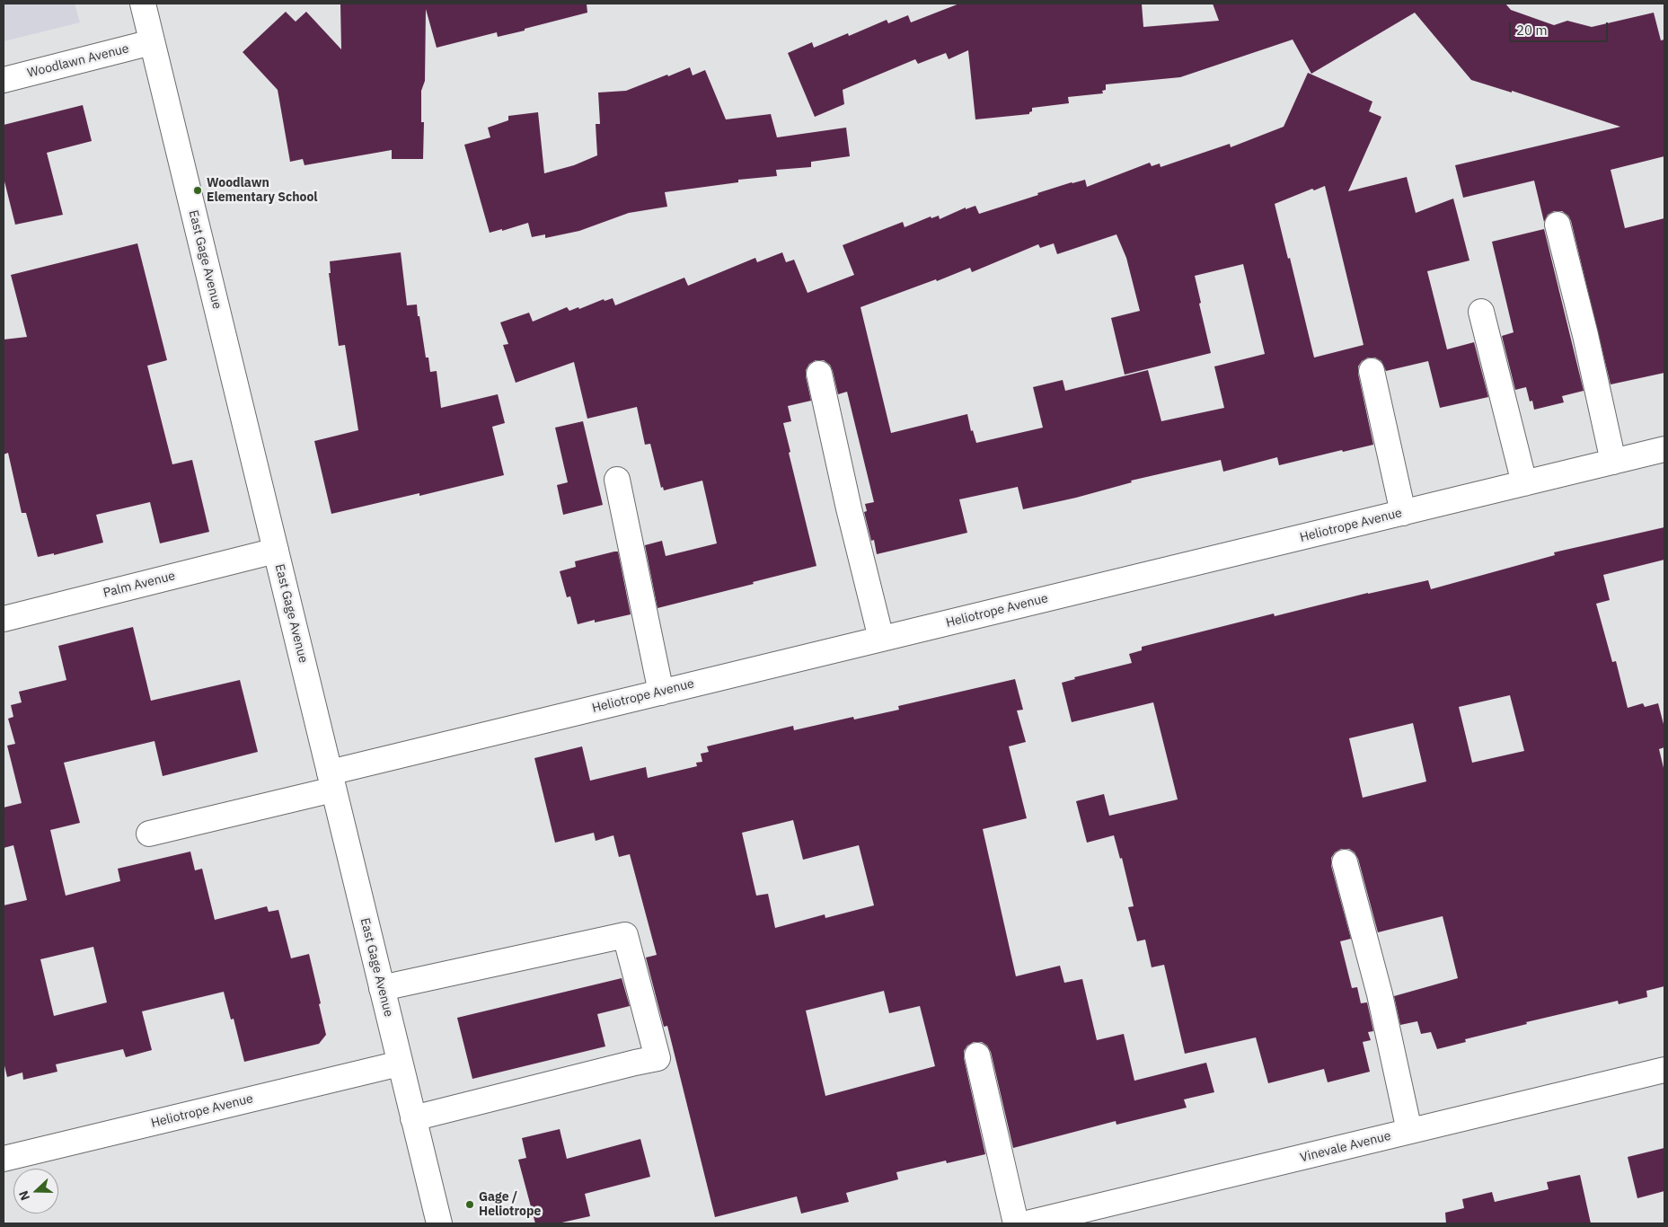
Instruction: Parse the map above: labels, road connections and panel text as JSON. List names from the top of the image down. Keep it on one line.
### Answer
{"streets":{"street":["Woodlawn Avenue","East Gage Avenue","Heliotrope Avenue","Palm Avenue","Vinevale Avenue"]},"crossings":[["Woodlawn Avenue","East Gage Avenue"],["East Gage Avenue","Heliotrope Avenue"],["East Gage Avenue","Palm Avenue"]],"places":["Woodlawn Elementary School","Gage / Heliotrope"],"scale_bar":"20 m","north":"left"}
